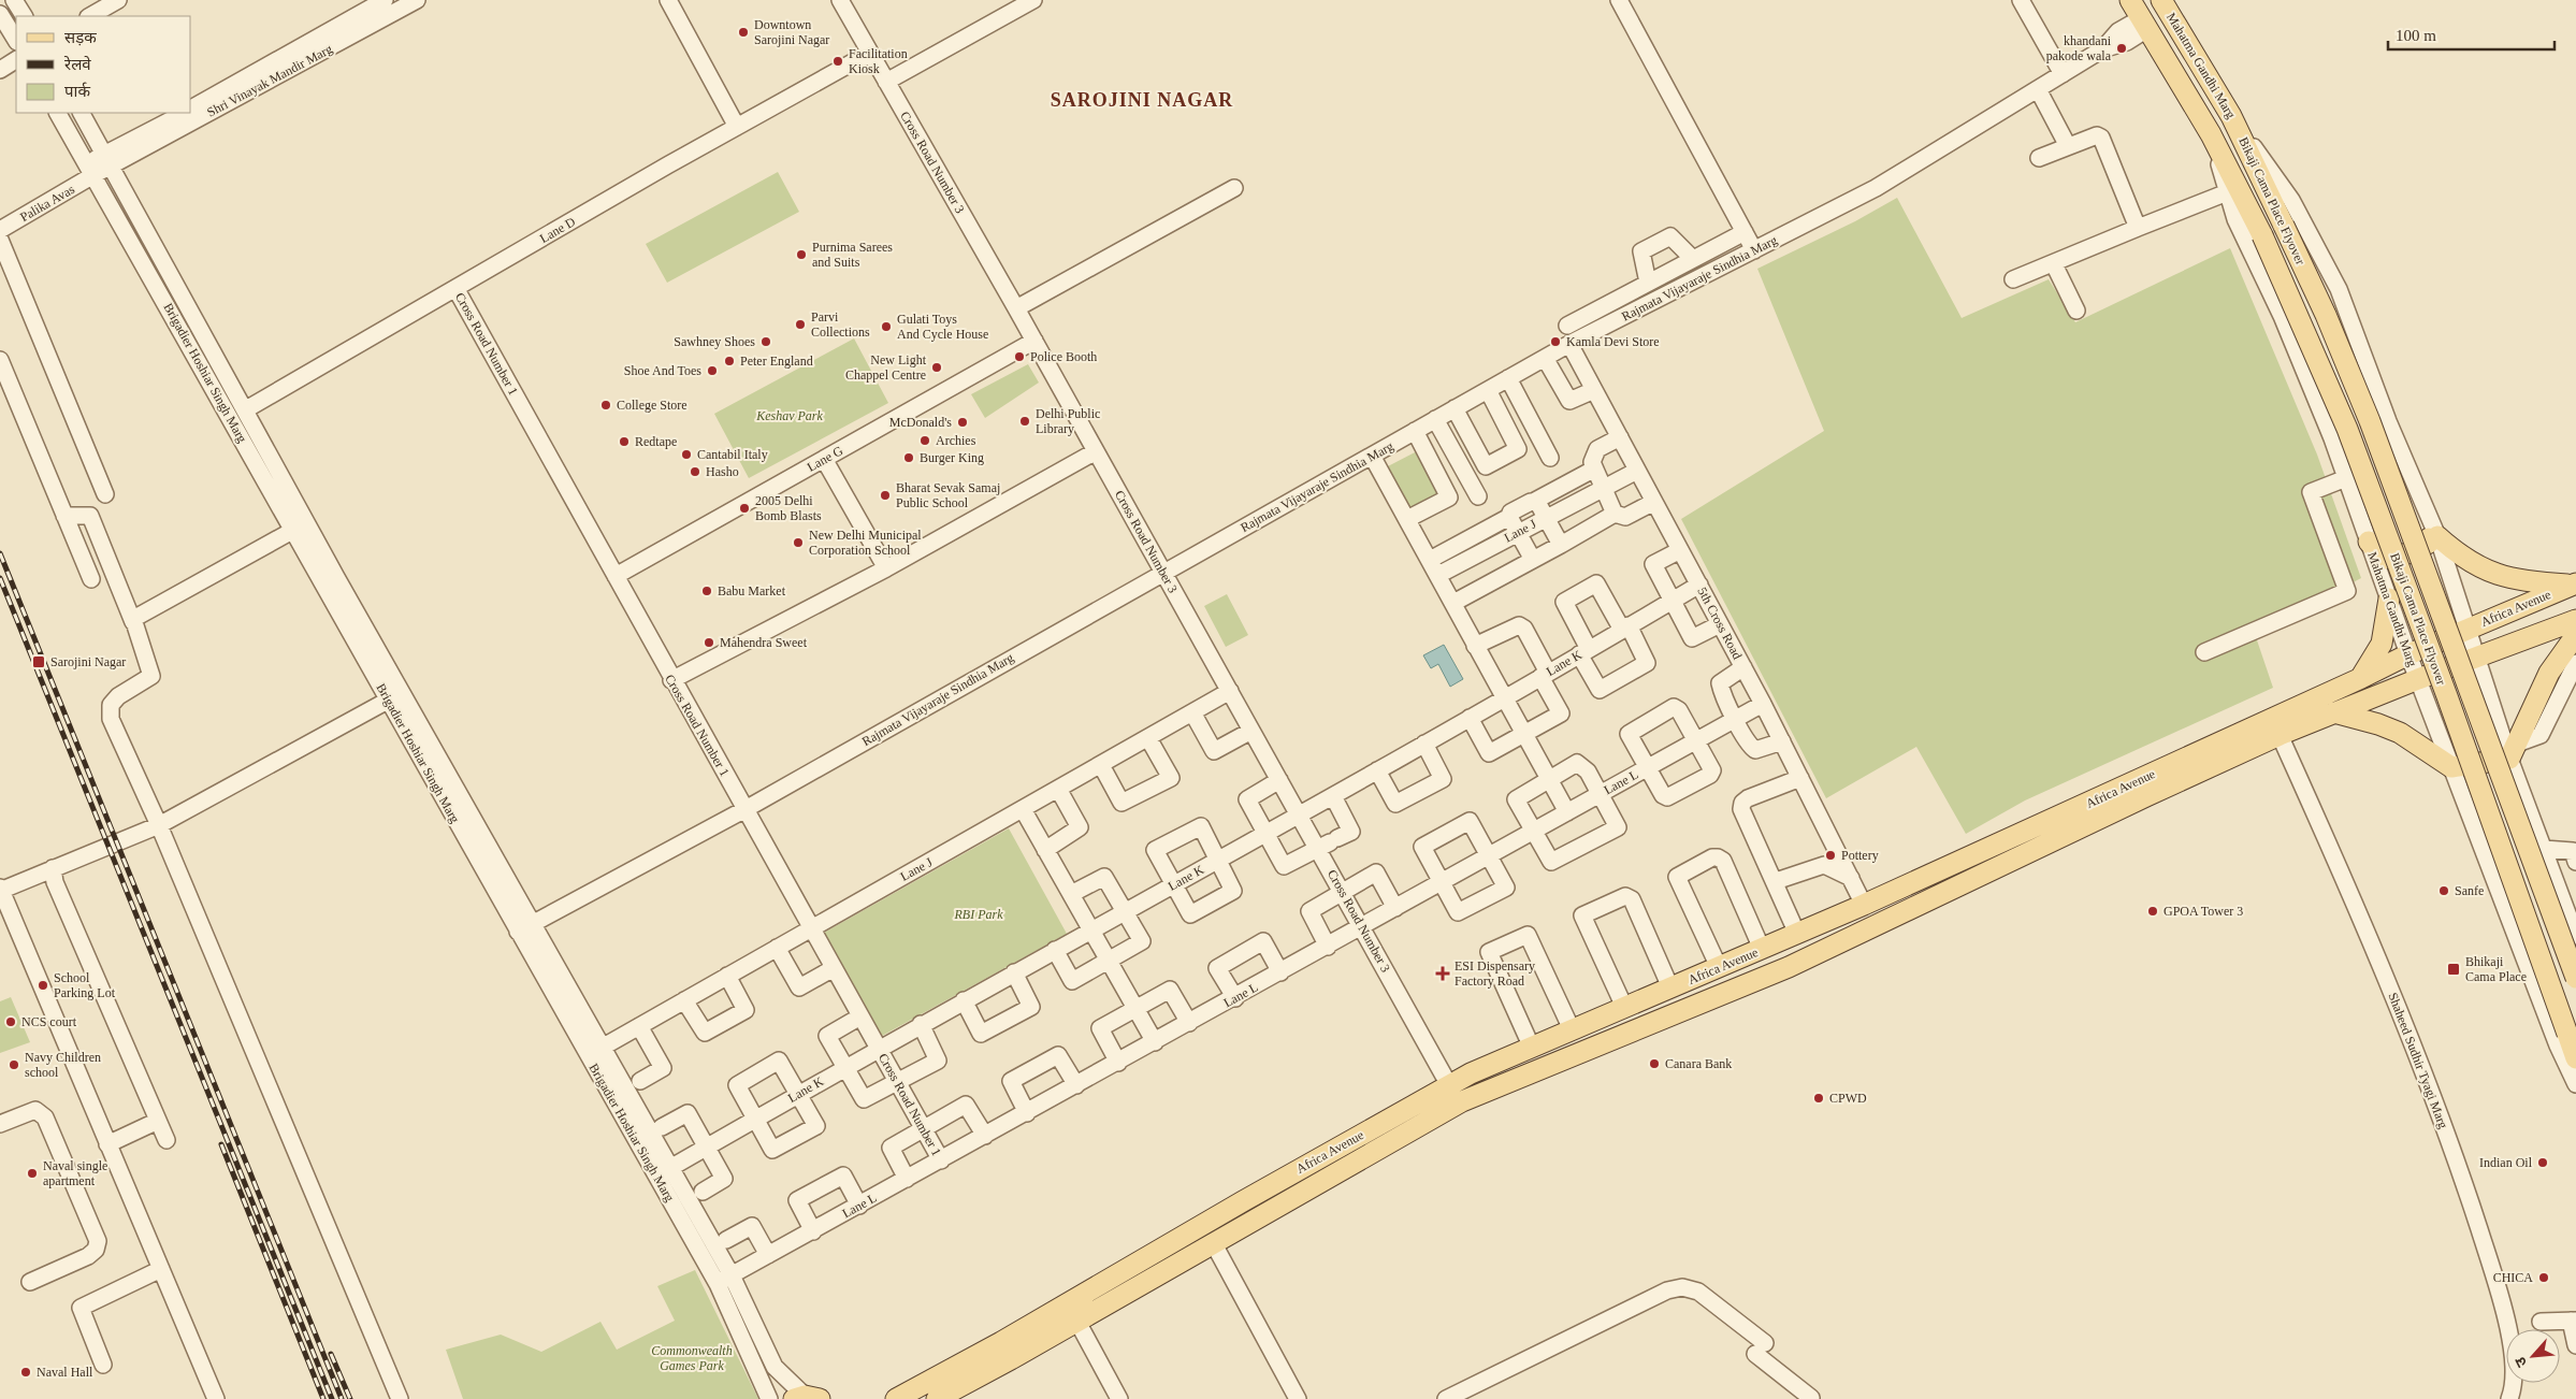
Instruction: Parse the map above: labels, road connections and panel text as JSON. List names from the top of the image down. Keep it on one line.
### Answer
{"streets":{"main road":["Mahatma Gandhi Marg","Bikaji Cama Place Flyover","Africa Avenue"],"street":["Shri Vinayak Mandir Marg","Cross Road Number 3","Palika Avas","Lane D","Rajmata Vijayaraje Sindhia Marg","Cross Road Number 1","Brigadier Hoshiar Singh Marg","Lane G","Lane J","5th Cross Road","Lane K","Lane L","Shaheed Sudhir Tyagi Marg"]},"crossings":[["Mahatma Gandhi Marg","Bikaji Cama Place Flyover"],["Mahatma Gandhi Marg","Rajmata Vijayaraje Sindhia Marg"],["Mahatma Gandhi Marg","Africa Avenue"],["Shri Vinayak Mandir Marg","Palika Avas"],["Shri Vinayak Mandir Marg","Brigadier Hoshiar Singh Marg"],["Cross Road Number 3","Lane D"],["Cross Road Number 3","Rajmata Vijayaraje Sindhia Marg"],["Cross Road Number 3","Lane G"],["Cross Road Number 3","Lane J"],["Cross Road Number 3","Africa Avenue"],["Cross Road Number 3","Lane K"],["Cross Road Number 3","Lane L"],["Palika Avas","Brigadier Hoshiar Singh Marg"],["Lane D","Cross Road Number 1"],["Rajmata Vijayaraje Sindhia Marg","Cross Road Number 1"],["Rajmata Vijayaraje Sindhia Marg","Brigadier Hoshiar Singh Marg"],["Rajmata Vijayaraje Sindhia Marg","5th Cross Road"],["Cross Road Number 1","Lane G"],["Cross Road Number 1","Lane J"],["Cross Road Number 1","Lane K"],["Cross Road Number 1","Lane L"],["Brigadier Hoshiar Singh Marg","Lane J"],["Brigadier Hoshiar Singh Marg","Lane K"],["Brigadier Hoshiar Singh Marg","Lane L"],["Lane J","5th Cross Road"],["Africa Avenue","5th Cross Road"],["Africa Avenue","Shaheed Sudhir Tyagi Marg"],["5th Cross Road","Lane K"],["5th Cross Road","Lane L"]],"districts":["SAROJINI NAGAR"],"parks":["Keshav Park","RBI Park","Commonwealth Games Park"],"places":{"other":["Downtown Sarojini Nagar","khandani pakode wala","Facilitation Kiosk","Purnima Sarees and Suits","Parvi Collections","Gulati Toys And Cycle House","Sawhney Shoes","Kamla Devi Store","Police Booth","Peter England","New Light Chappel Centre","Shoe And Toes","College Store","Delhi Public Library","McDonald's","Archies","Redtape","Cantabil Italy","Burger King","Hasho","Bharat Sevak Samaj Public School","2005 Delhi Bomb Blasts","New Delhi Municipal Corporation School","Babu Market","Mahendra Sweet","Pottery","Sanfe","GPOA Tower 3","School Parking Lot","NCS court","Canara Bank","Navy Children school","CPWD","Indian Oil","Naval single apartment","CHICA","Naval Hall"],"transit":["Sarojini Nagar","Bhikaji Cama Place"],"health":["ESI Dispensary Factory Road"]},"legend":["सड़क","रेलवे","पार्क"],"scale_bar":"100 m","north":"bottom left"}
